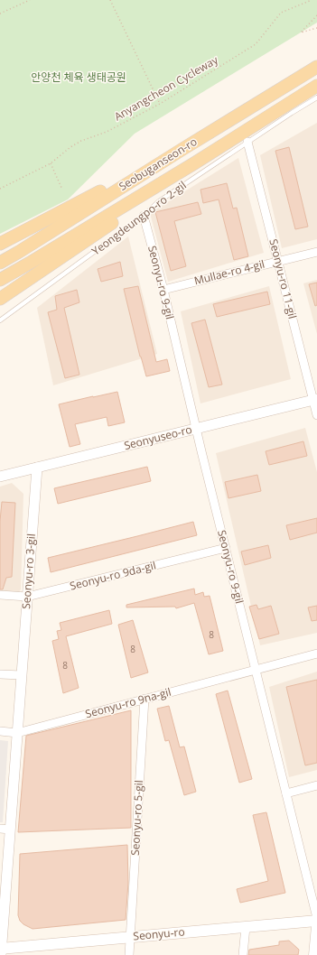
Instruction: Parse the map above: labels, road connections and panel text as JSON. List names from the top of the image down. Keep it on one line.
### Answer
{"streets":{"main road":["Seobuganseon-ro","Seonyu-ro"],"street":["Mullae-ro 4-gil","Seonyu-ro 11-gil","Seonyu-ro 9-gil","Seonyuseo-ro","Seonyu-ro 3-gil","Seonyu-ro 9da-gil","Seonyu-ro 9na-gil","Seonyu-ro 5-gil"],"lane":["Yeongdeungpo-ro 2-gil"],"path":["Anyangcheon Cycleway"]},"crossings":[["Yeongdeungpo-ro 2-gil","Seonyu-ro 11-gil"],["Yeongdeungpo-ro 2-gil","Seonyu-ro 9-gil"],["Mullae-ro 4-gil","Seonyu-ro 11-gil"],["Mullae-ro 4-gil","Seonyu-ro 9-gil"],["Seonyu-ro 11-gil","Seonyuseo-ro"],["Seonyu-ro 9-gil","Seonyuseo-ro"],["Seonyu-ro 9-gil","Seonyu-ro 9da-gil"],["Seonyu-ro 9-gil","Seonyu-ro 9na-gil"],["Seonyu-ro 9-gil","Seonyu-ro"],["Seonyuseo-ro","Seonyu-ro 3-gil"],["Seonyu-ro 3-gil","Seonyu-ro 9da-gil"],["Seonyu-ro 3-gil","Seonyu-ro 9na-gil"],["Seonyu-ro 3-gil","Seonyu-ro"],["Seonyu-ro 9na-gil","Seonyu-ro 5-gil"],["Seonyu-ro 5-gil","Seonyu-ro"]],"parks":["안양천 체육 생태공원"],"house_numbers":["8","8","8"]}
